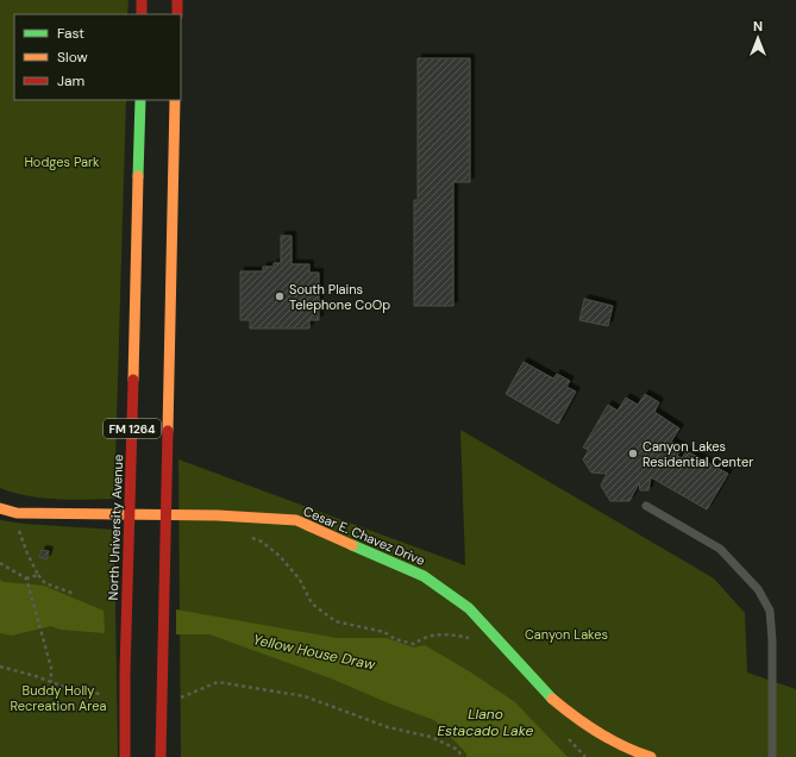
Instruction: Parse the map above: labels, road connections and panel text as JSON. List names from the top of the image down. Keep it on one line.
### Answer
{"streets":{"main road":["FM 1264","North University Avenue","Cesar E. Chavez Drive"]},"crossings":[["FM 1264","Cesar E. Chavez Drive"],["North University Avenue","Cesar E. Chavez Drive"]],"water":["Yellow House Draw","Llano Estacado Lake"],"parks":["Hodges Park","Canyon Lakes","Buddy Holly Recreation Area"],"places":["South Plains Telephone CoOp","Canyon Lakes Residential Center"],"legend":["Fast","Slow","Jam"],"north":"top"}
